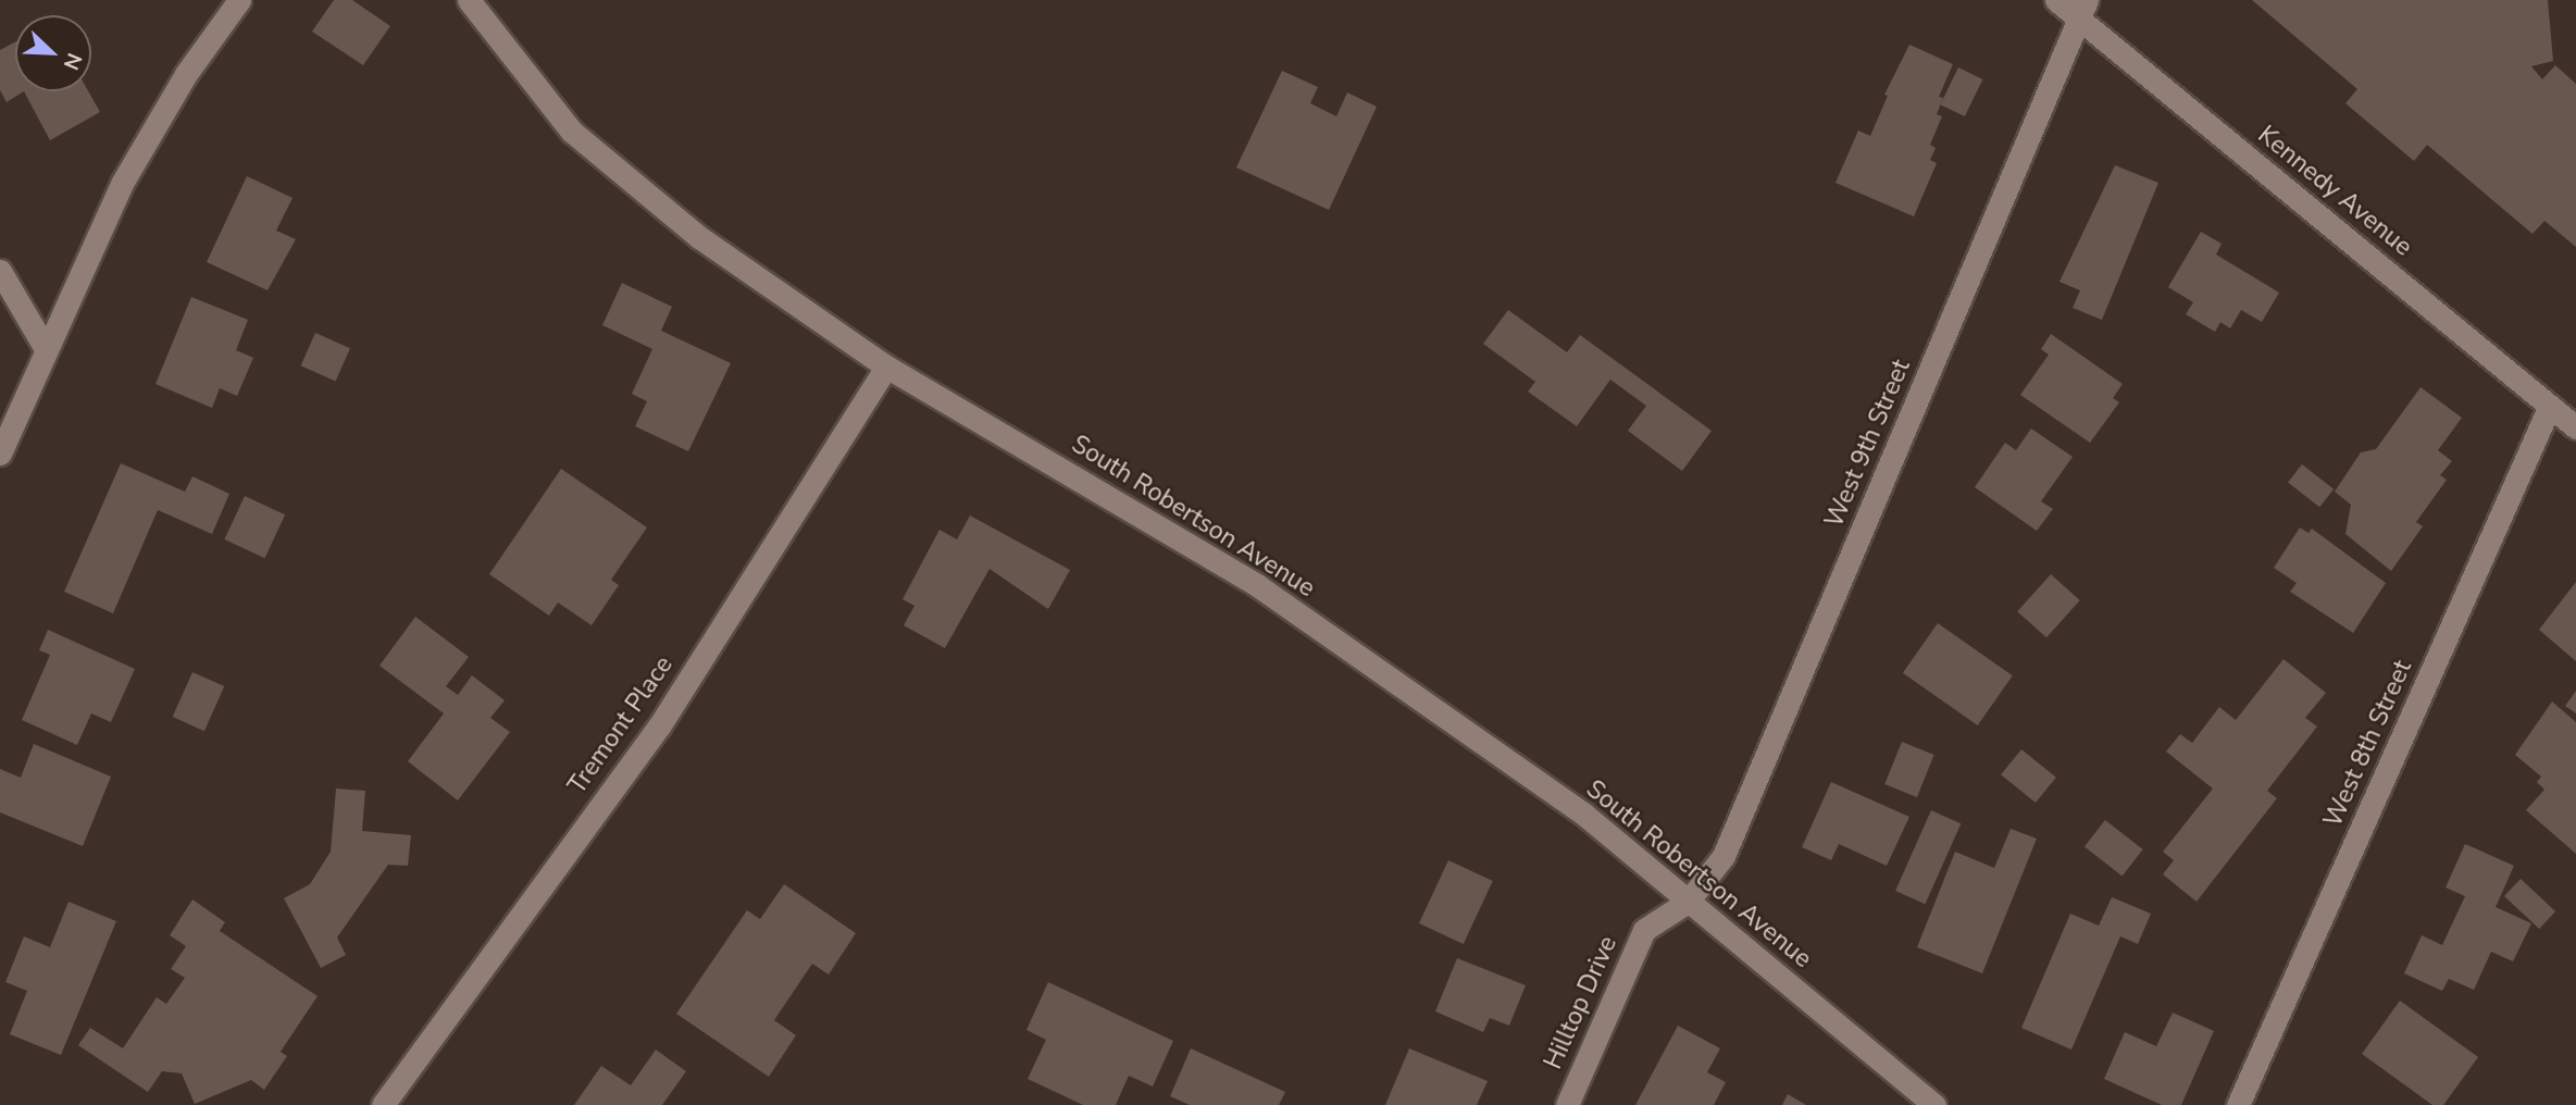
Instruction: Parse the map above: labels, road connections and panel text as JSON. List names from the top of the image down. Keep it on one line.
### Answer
{"streets":{"street":["Kennedy Avenue","West 9th Street","South Robertson Avenue","Tremont Place","West 8th Street","Hilltop Drive"]},"crossings":[["Kennedy Avenue","West 9th Street"],["Kennedy Avenue","West 8th Street"],["West 9th Street","South Robertson Avenue"],["West 9th Street","Hilltop Drive"],["South Robertson Avenue","Tremont Place"],["South Robertson Avenue","Hilltop Drive"]],"north":"bottom right"}
